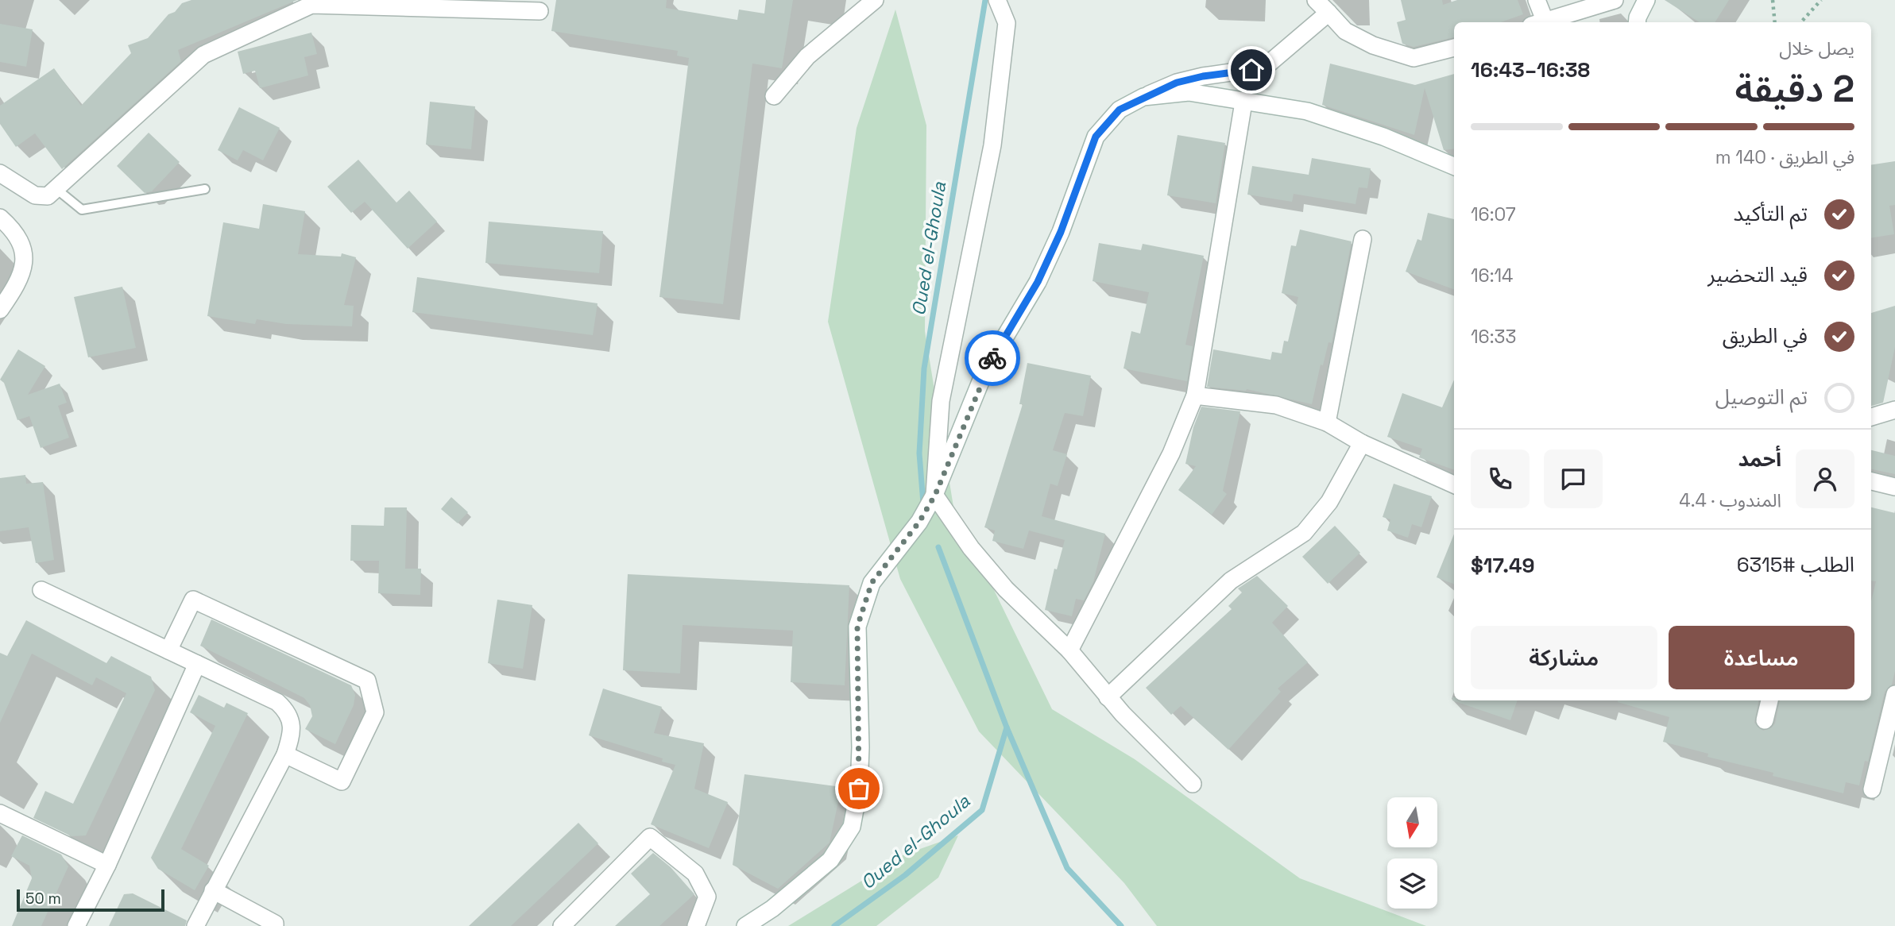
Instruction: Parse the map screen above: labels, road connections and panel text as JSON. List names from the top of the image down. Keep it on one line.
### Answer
{"water":["Oued el-Ghoula"],"scale_bar":"50 m","north":"bottom","page":{"heading":["2 دقيقة","يصل خلال","16:38–16:43"],"panel":["أحمد","المندوب · 4.4","الطلب #6315","$17.49"],"bar":"في الطريق · 140 m","list":[["تم التأكيد","16:07"],["قيد التحضير","16:14"],["في الطريق","16:33"],"تم التوصيل"],"buttons":["مساعدة","مشاركة"],"scale":"50 m"}}
